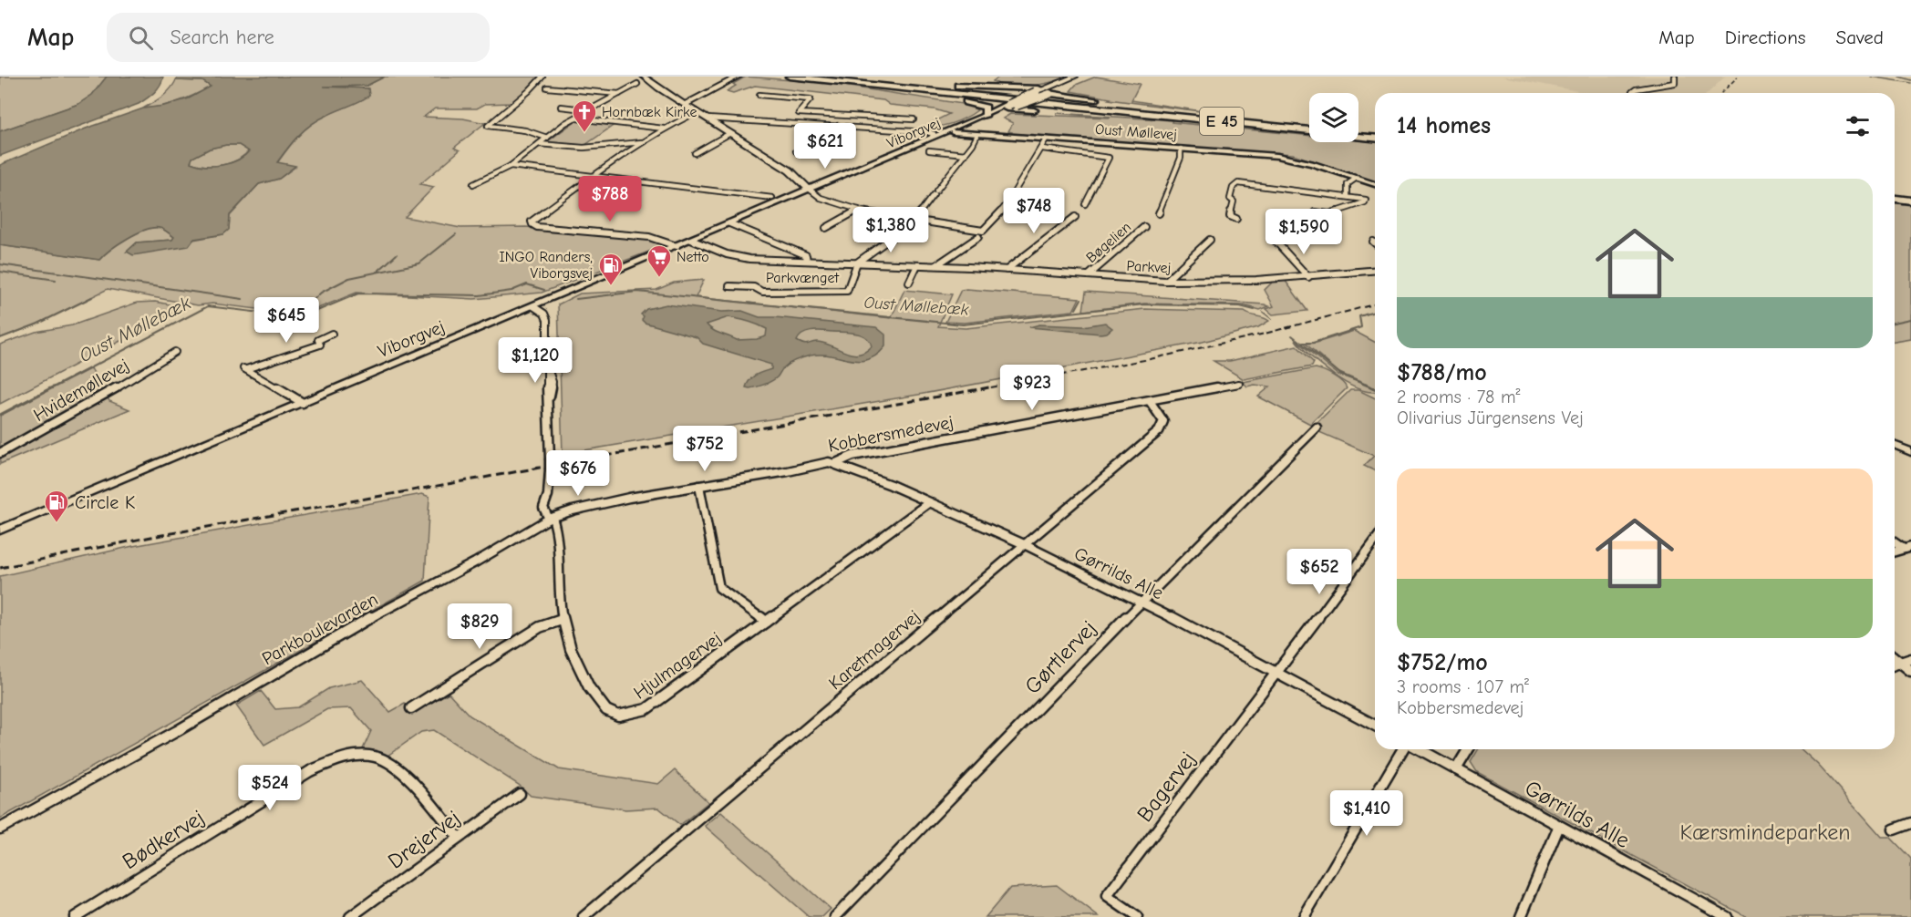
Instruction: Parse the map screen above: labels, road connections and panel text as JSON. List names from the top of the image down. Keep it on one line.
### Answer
{"streets":{"highway":["E 45"],"street":["Oust Møllevej","Viborgvej","Bøgelien","Parkvej","Parkvænget","Hvidemøllevej","Kobbersmedevej","Gørrilds Alle","Parkboulevarden","Karetmagervej","Gørtlervej","Hjulmagervej","Bagervej","Bødkervej","Drejervej"]},"crossings":[["Oust Møllevej","Viborgvej"],["Viborgvej","Parkvej"],["Bøgelien","Parkvej"],["Parkvej","Parkvænget"],["Kobbersmedevej","Gørrilds Alle"],["Kobbersmedevej","Parkboulevarden"],["Kobbersmedevej","Karetmagervej"],["Kobbersmedevej","Hjulmagervej"],["Gørrilds Alle","Karetmagervej"],["Gørrilds Alle","Gørtlervej"],["Gørrilds Alle","Hjulmagervej"],["Gørrilds Alle","Bagervej"],["Parkboulevarden","Hjulmagervej"],["Bødkervej","Drejervej"]],"water":["Oust Møllebæk"],"parks":["Kærsmindeparken"],"places":{"church":["Hornbæk Kirke"],"supermarket":["Netto"],"fuel station":["INGO Randers, Viborgsvej","Circle K"]},"page":{"header":"Map","search":"Search here","nav":["Map","Directions","Saved"],"heading":"14 homes","price":["$621","$788","$748","$1,380","$1,590","$645","$1,120","$923","$752","$676","$652","$829","$524","$1,410"],"list":[{"name":"$788/mo","note":"2 rooms · 78 m² · Olivarius Jürgensens Vej"},{"name":"$752/mo","note":"3 rooms · 107 m² · Kobbersmedevej"}]}}
